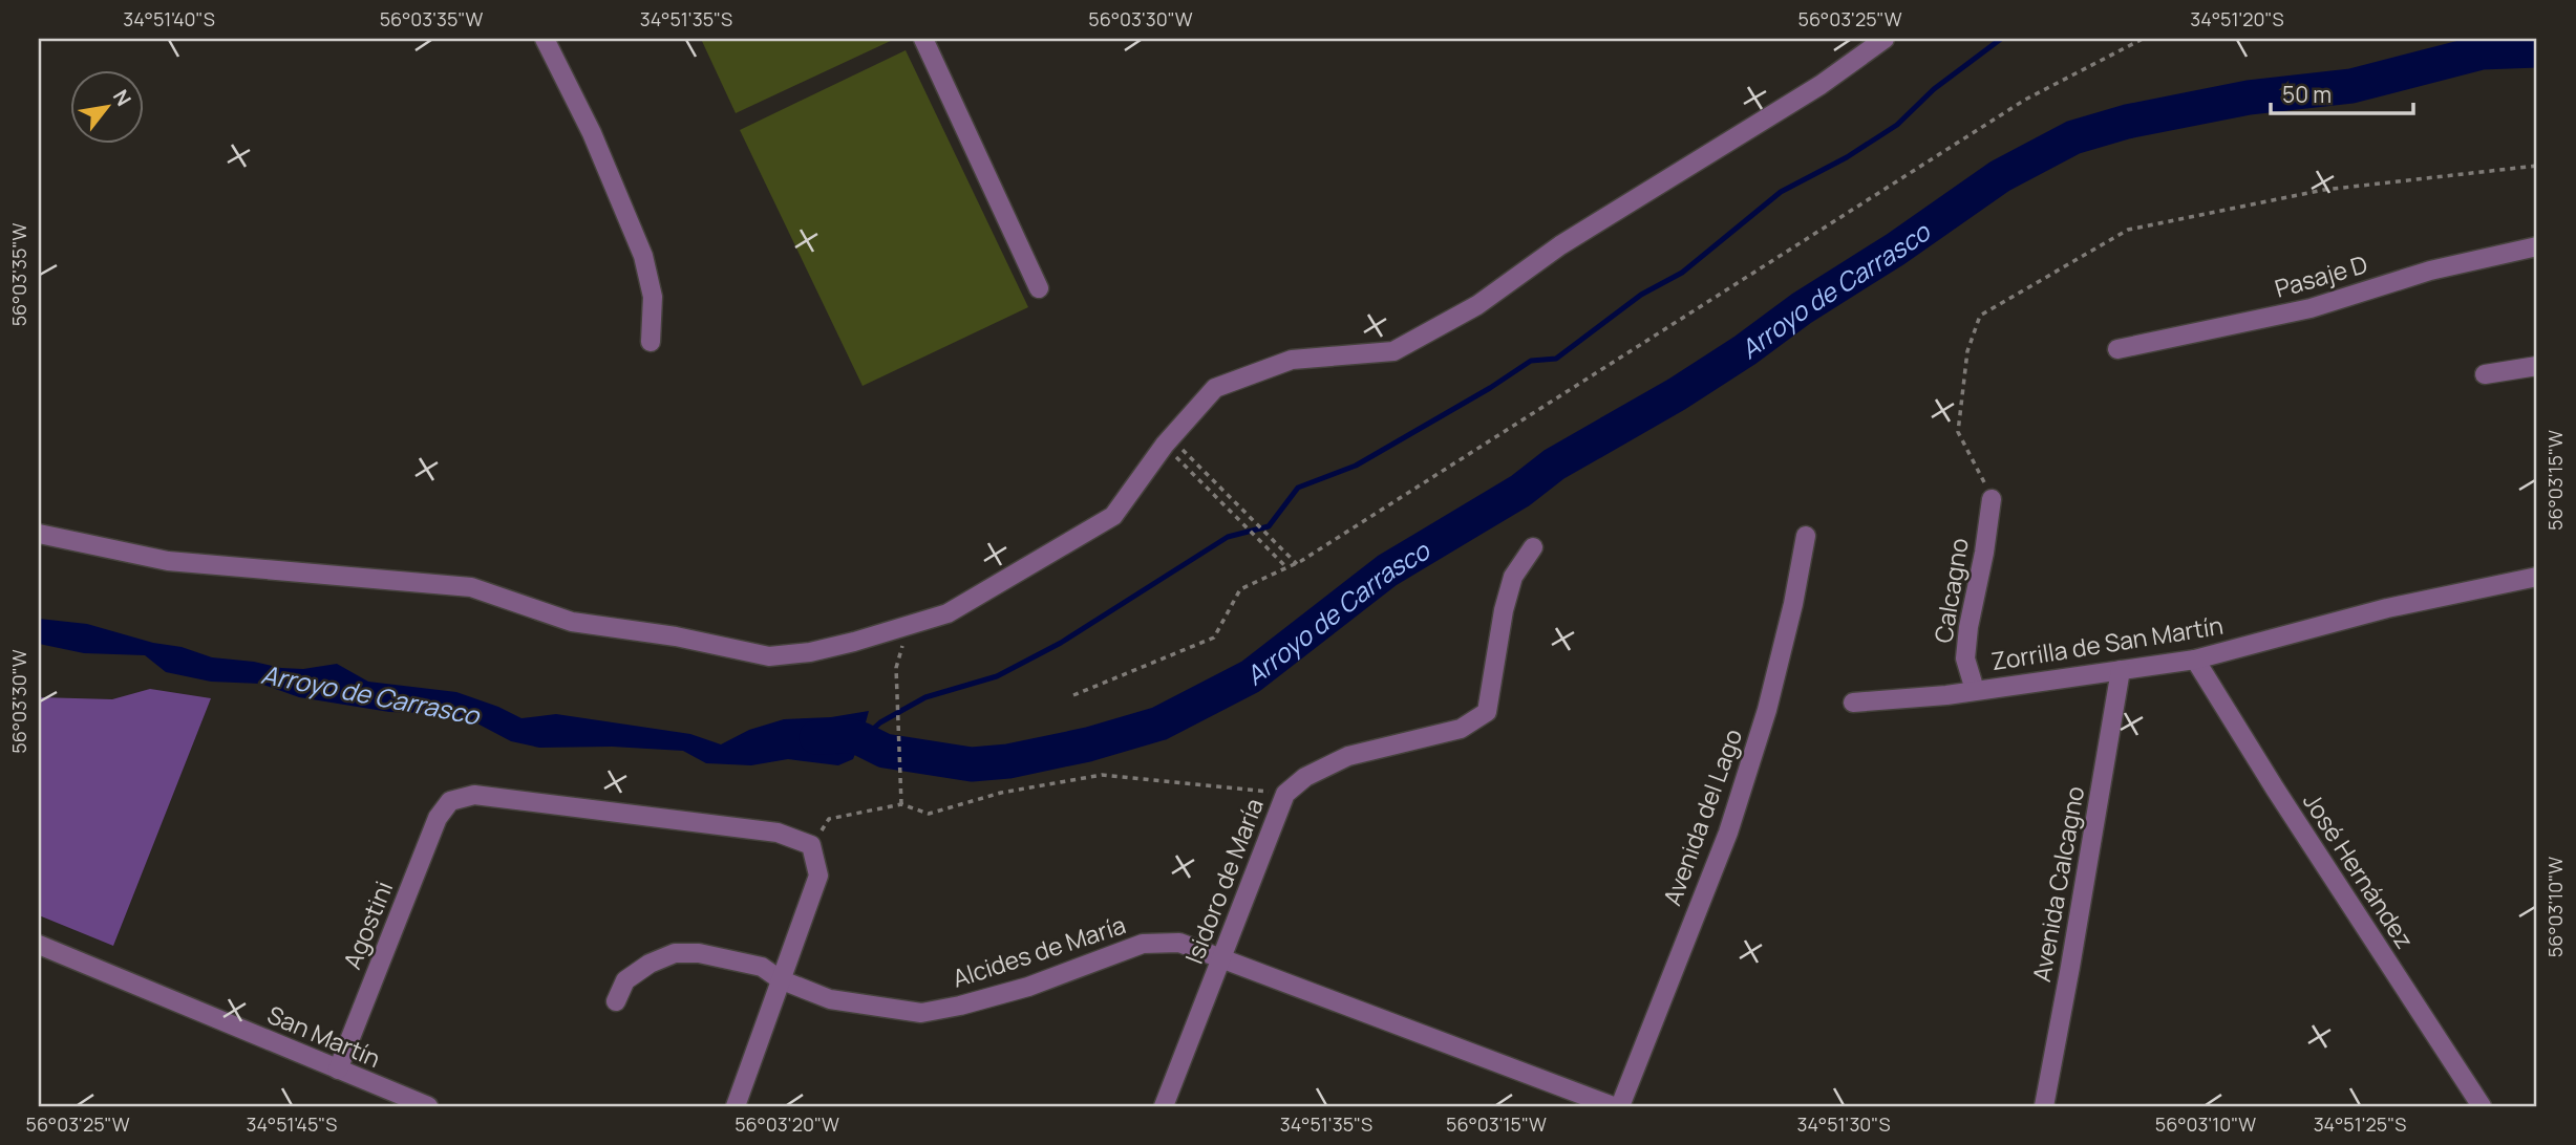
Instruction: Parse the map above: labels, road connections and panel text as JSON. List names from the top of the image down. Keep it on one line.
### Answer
{"streets":{"street":["Pasaje D","Calcagno","Zorrilla de San Martín","Avenida del Lago","José Hernández","Isidoro de María","Avenida Calcagno","Agostini","Alcides de María","San Martín"]},"crossings":[["Calcagno","Zorrilla de San Martín"],["Zorrilla de San Martín","José Hernández"],["Zorrilla de San Martín","Avenida Calcagno"],["Isidoro de María","Alcides de María"],["Agostini","San Martín"]],"water":["Arroyo de Carrasco"],"scale_bar":"50 m","north":"top right","coordinates":["34°51'40\"S","56°03'35\"W","34°51'35\"S","56°03'30\"W","56°03'25\"W","34°51'20\"S","56°03'15\"W","56°03'10\"W","34°51'45\"S","56°03'20\"W","34°51'30\"S","34°51'25\"S"]}
